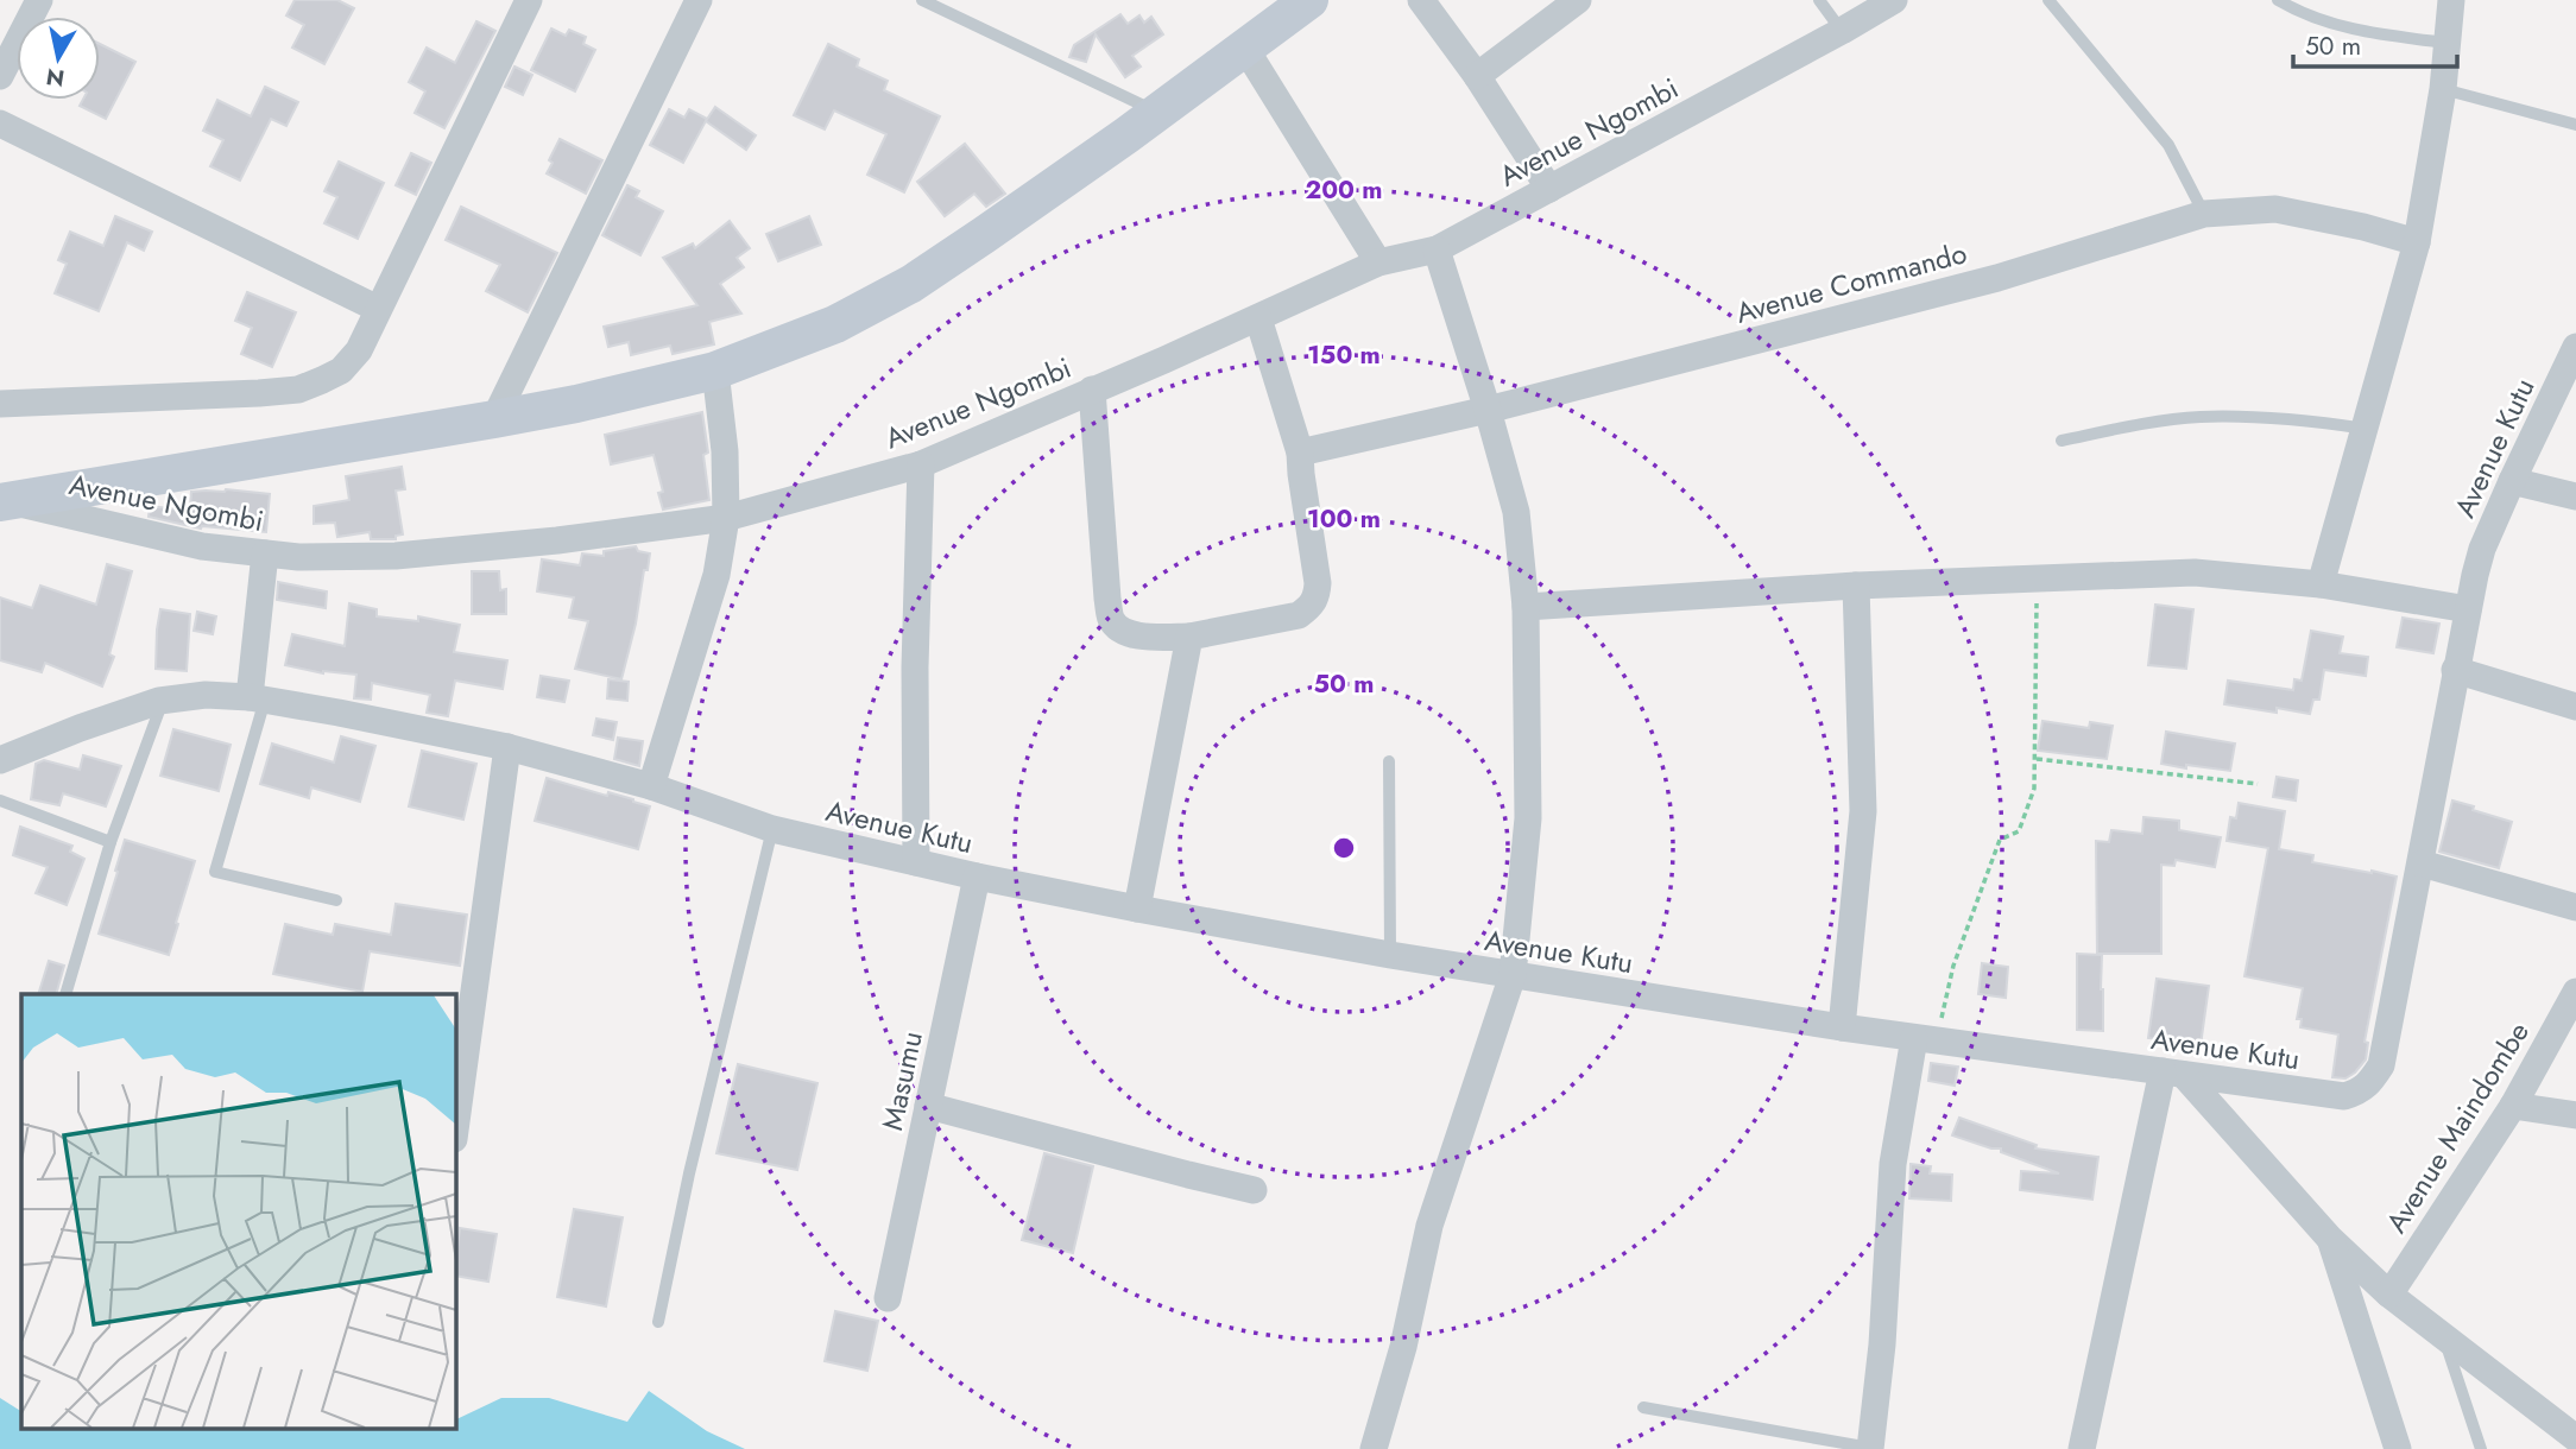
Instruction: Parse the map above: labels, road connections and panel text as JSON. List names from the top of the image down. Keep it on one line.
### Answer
{"streets":{"street":["Avenue Ngombi","Avenue Commando","Avenue Kutu","Masumu","Avenue Maindombe"]},"crossings":[["Avenue Kutu","Masumu"]],"scale_bar":"50 m","north":"bottom","rings":["200 m","150 m","100 m","50 m"]}
